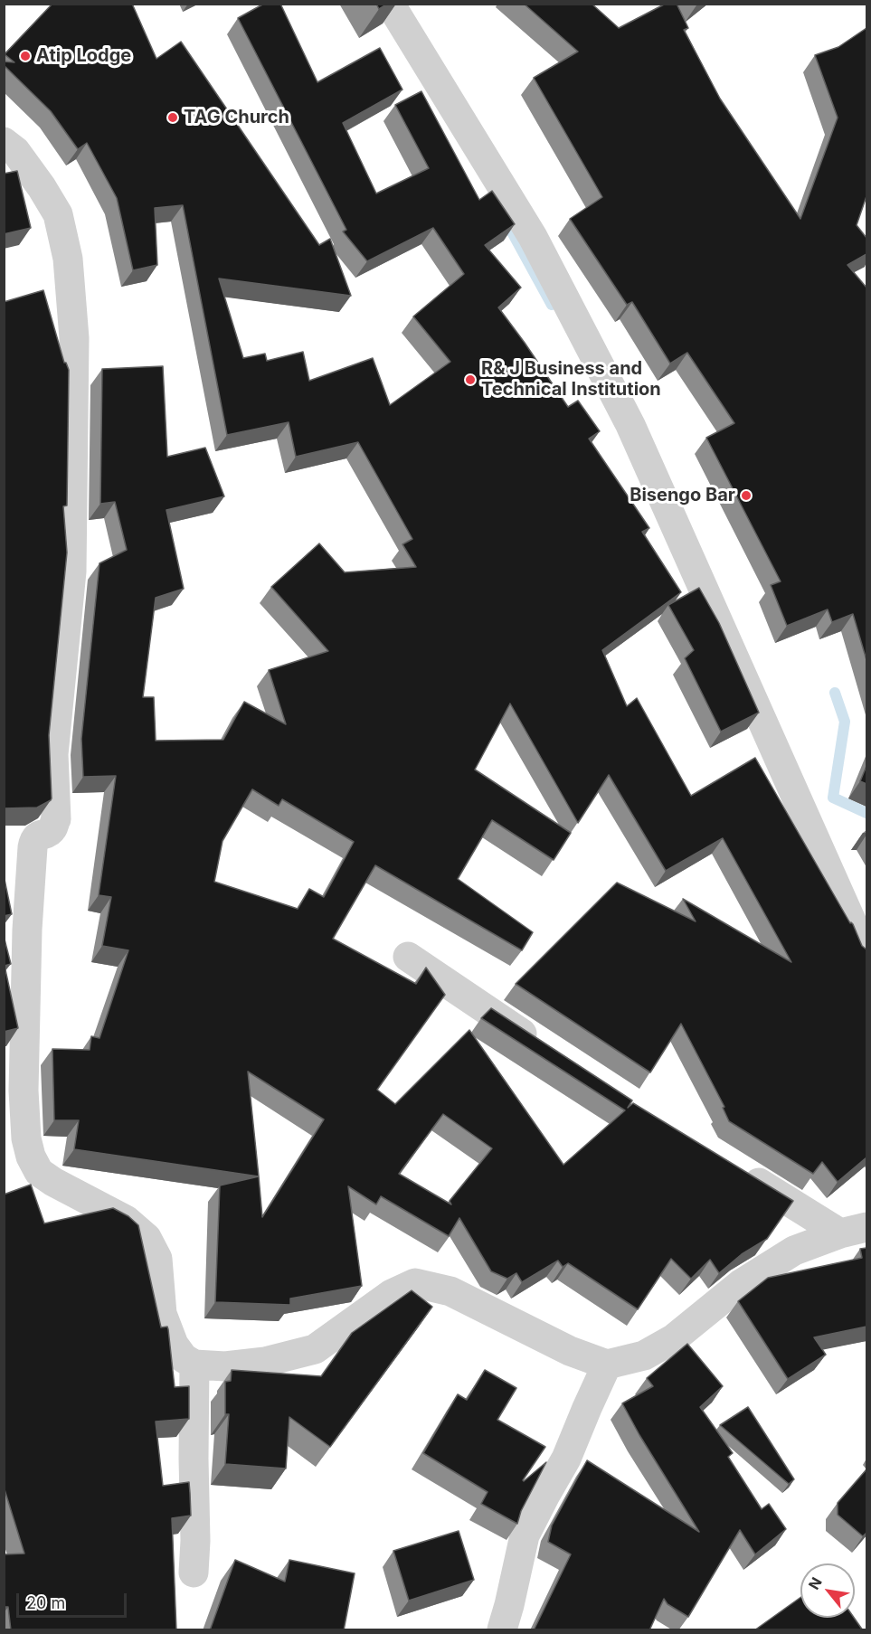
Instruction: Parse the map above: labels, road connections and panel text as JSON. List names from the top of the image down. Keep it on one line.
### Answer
{"places":["Atip Lodge","TAG Church","R& J Business and Technical Institution","Bisengo Bar"],"scale_bar":"20 m","north":"top left"}
